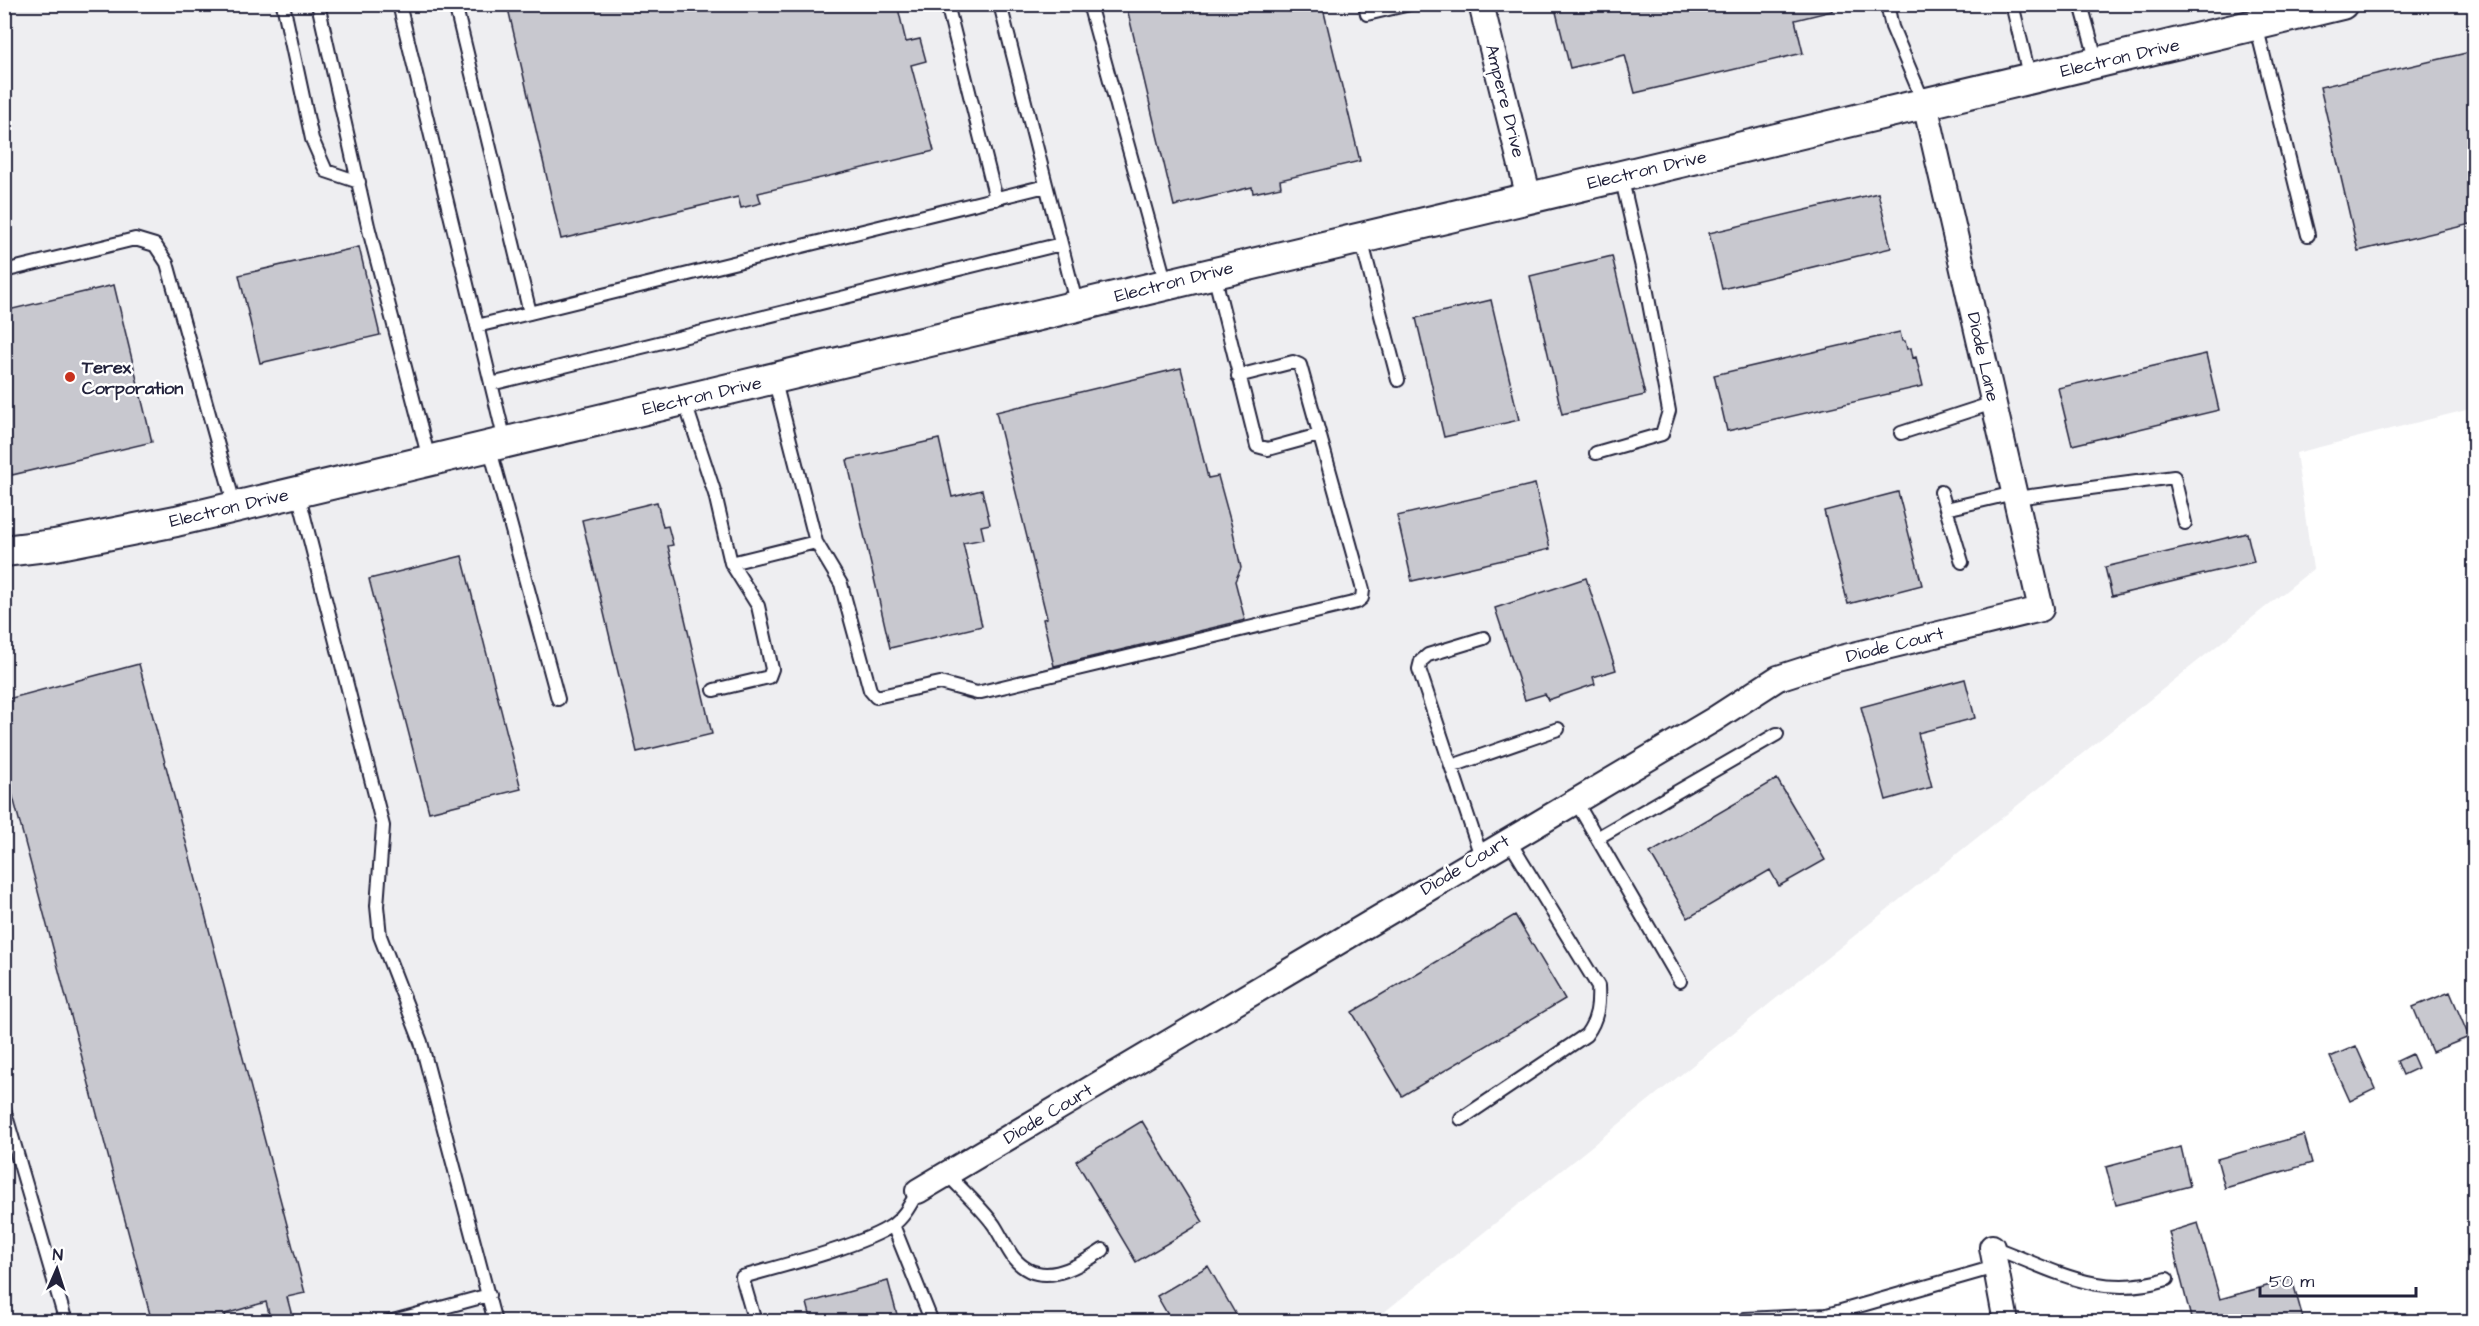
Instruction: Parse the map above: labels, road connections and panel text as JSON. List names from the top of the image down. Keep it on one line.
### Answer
{"streets":{"street":["Electron Drive","Ampere Drive","Diode Lane","Diode Court"]},"crossings":[["Electron Drive","Ampere Drive"],["Electron Drive","Diode Lane"],["Diode Lane","Diode Court"]],"places":["Terex Corporation"],"scale_bar":"50 m","north":"top"}
